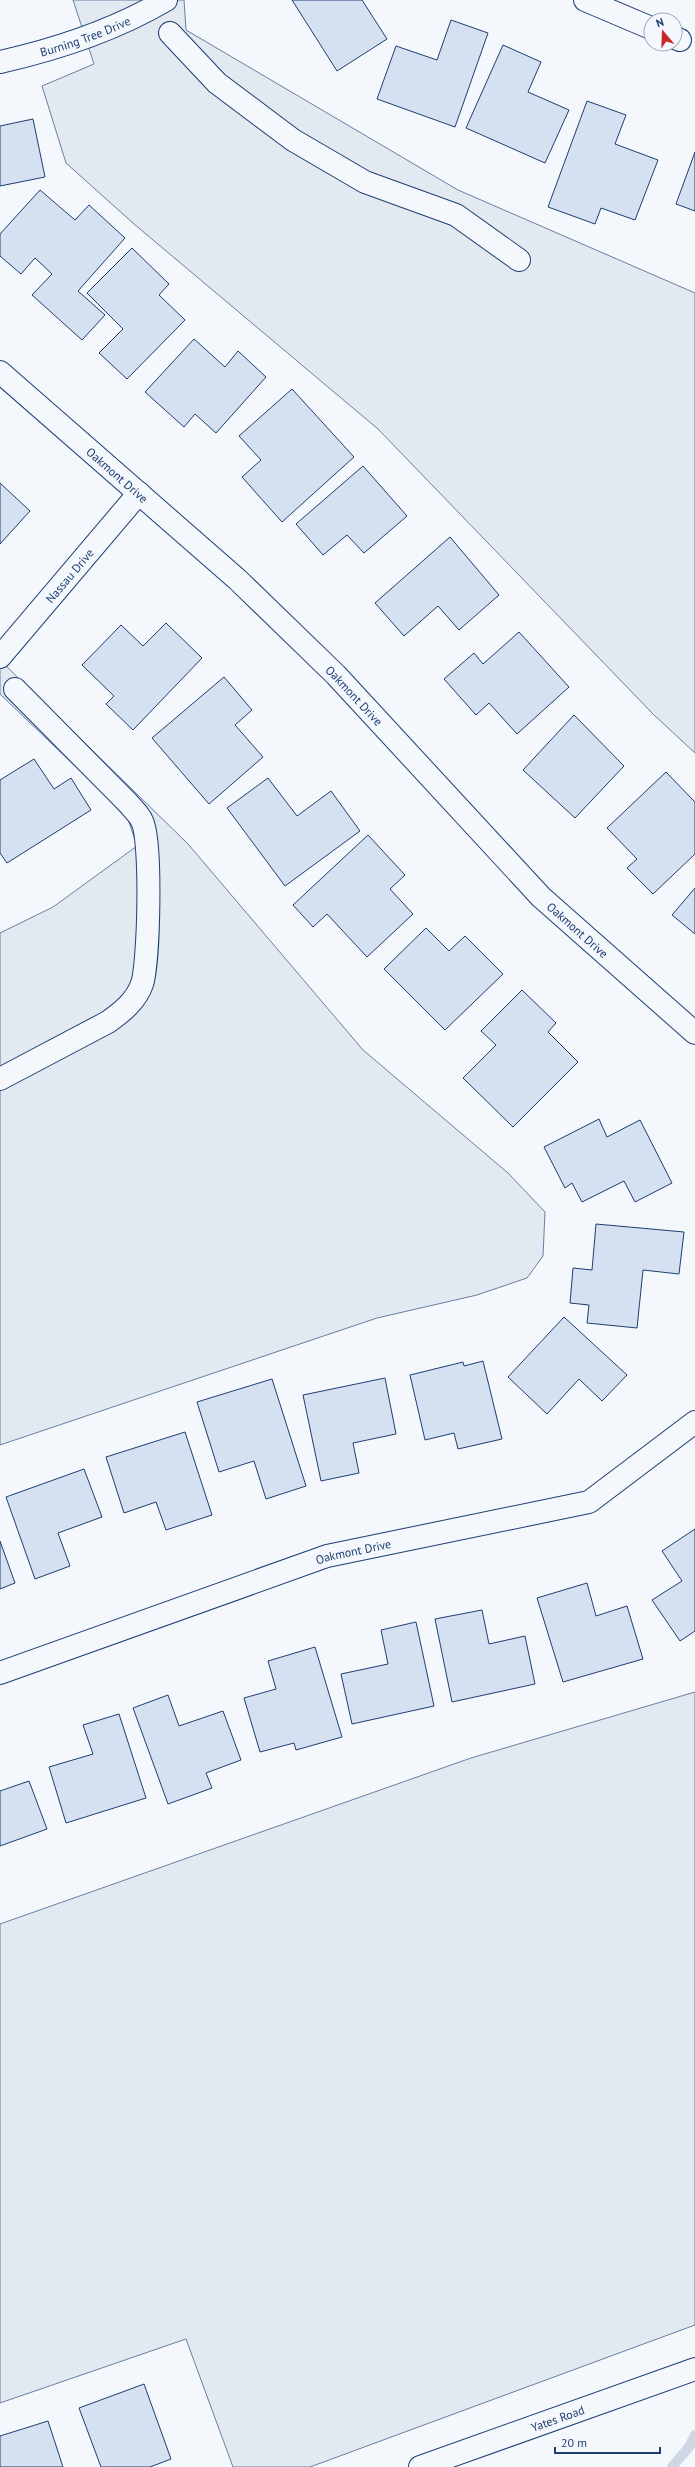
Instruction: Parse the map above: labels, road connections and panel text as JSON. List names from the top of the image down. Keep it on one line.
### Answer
{"streets":{"street":["Burning Tree Drive","Oakmont Drive","Nassau Drive","Yates Road"]},"crossings":[["Oakmont Drive","Nassau Drive"]],"scale_bar":"20 m","north":"top"}
